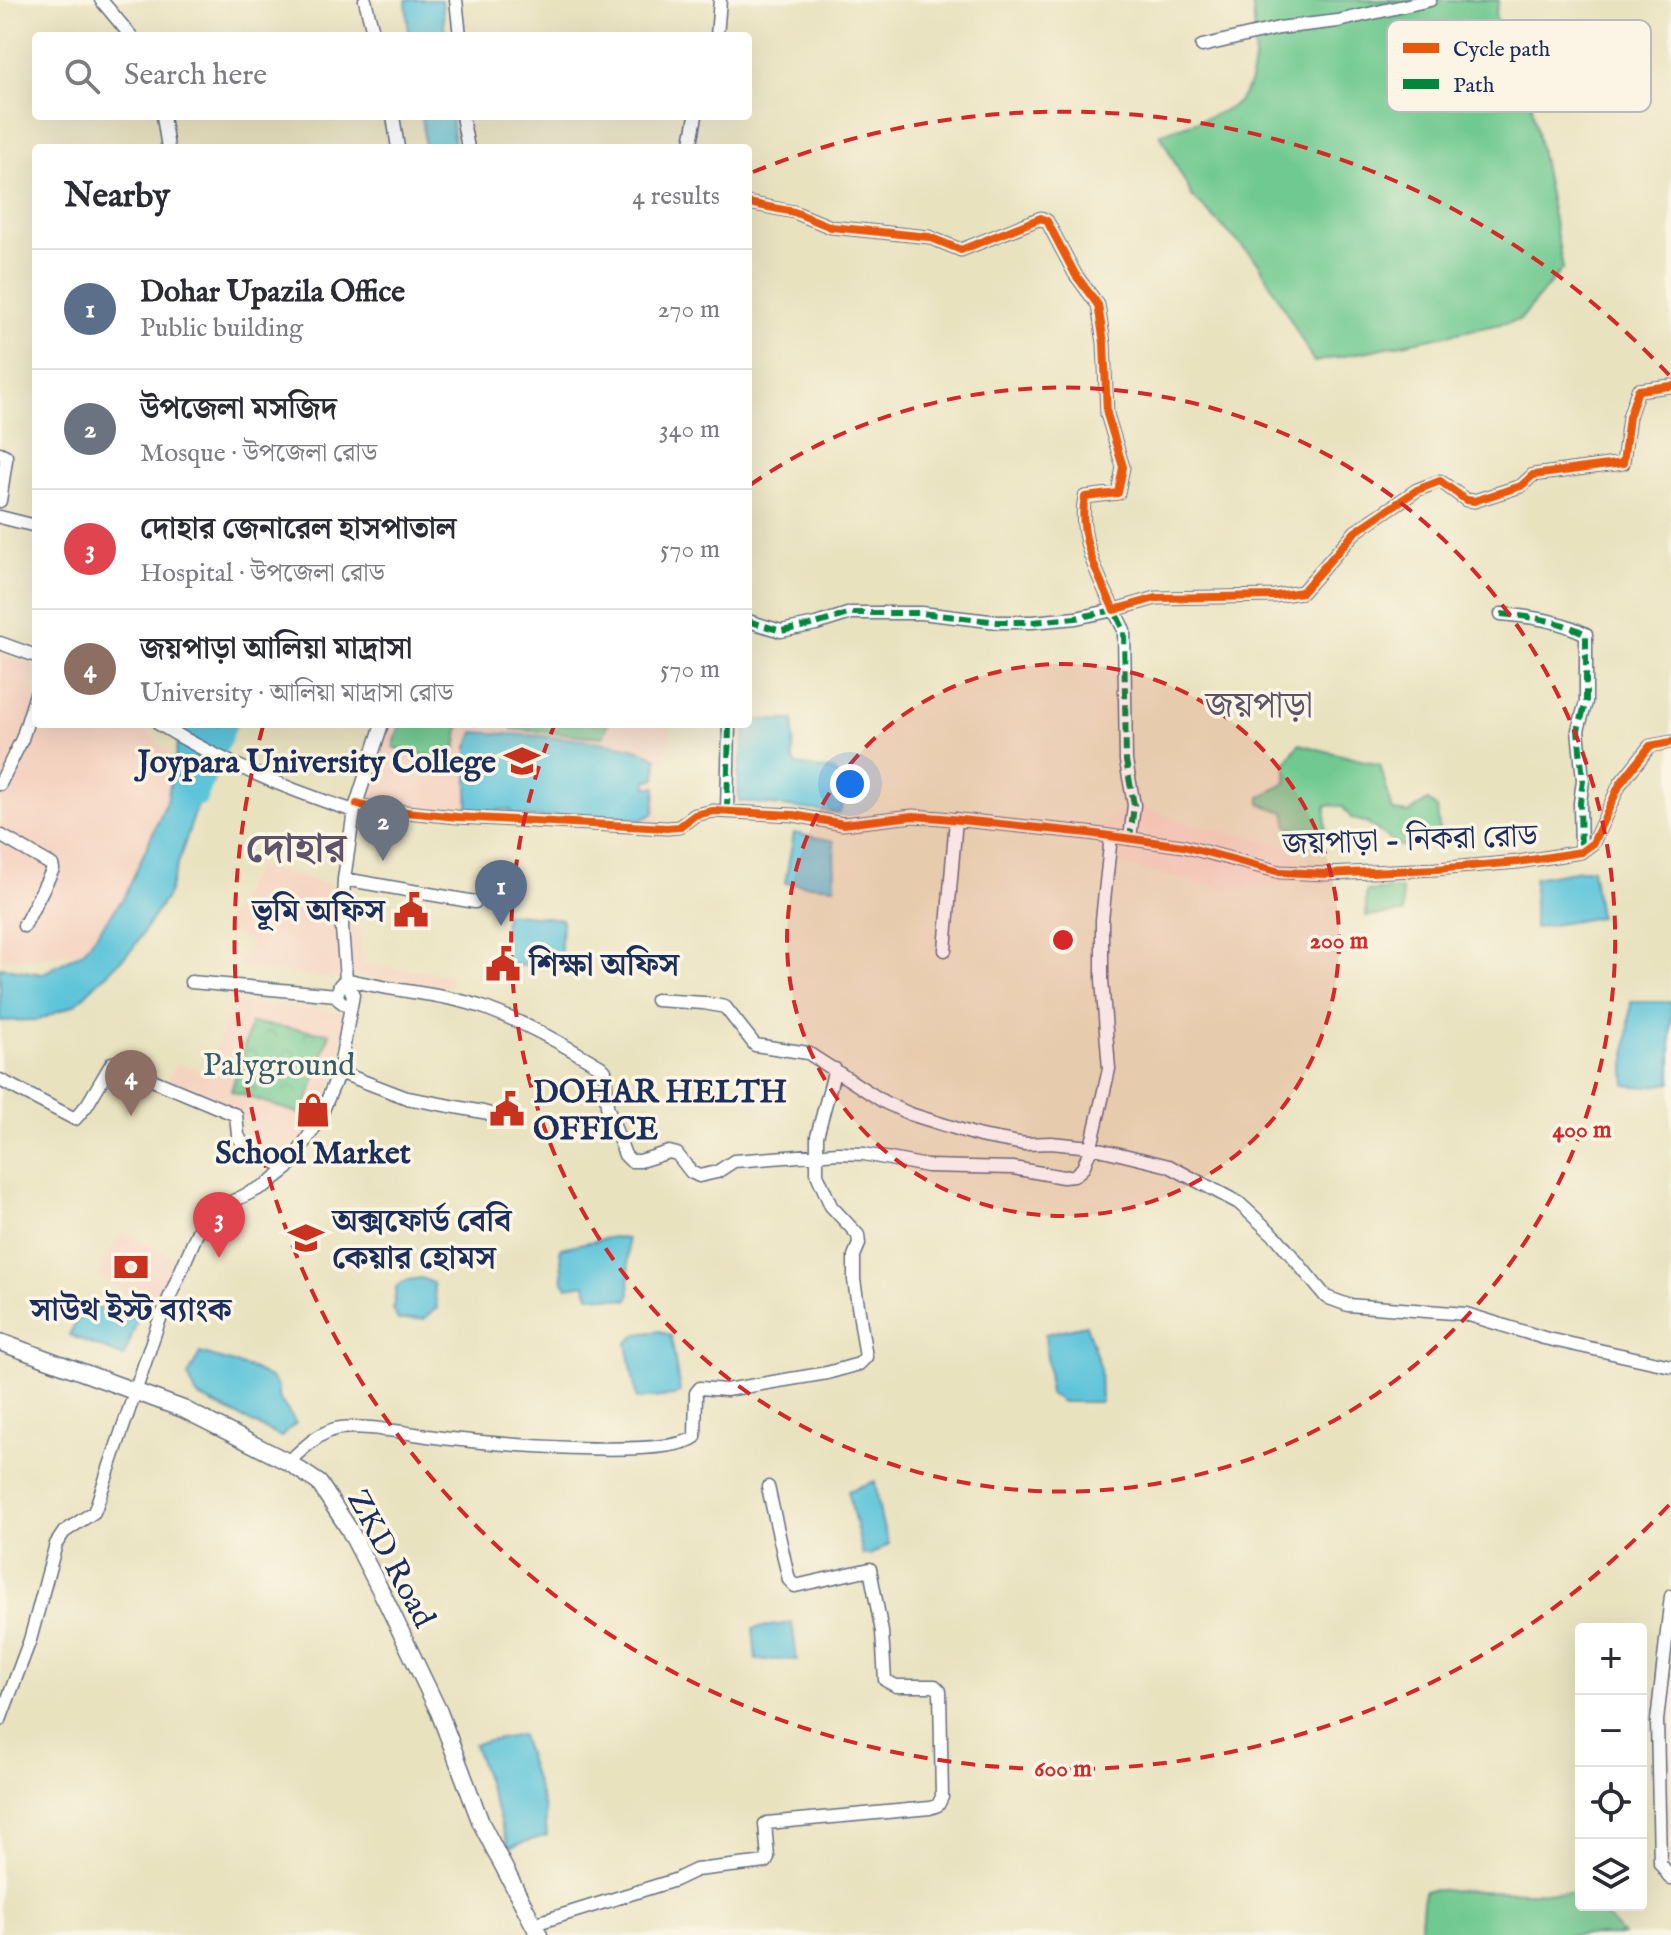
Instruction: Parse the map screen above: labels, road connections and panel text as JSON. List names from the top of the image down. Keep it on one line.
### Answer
{"streets":{"main road":["ZKD Road"],"street":["জয়পাড়া - নিকরা রোড"]},"districts":["জয়পাড়া","দোহার"],"parks":["Palyground"],"places":{"school or university":["Joypara University College","অক্সফোর্ড বেবি কেয়ার হোমস"],"public building":["ভূমি অফিস","শিক্ষা অফিস","DOHAR HELTH OFFICE"],"shop":["School Market"],"bank":["সাউথ ইস্ট ব্যাংক"]},"legend":["Cycle path","Path"],"page":{"search":"Search here","heading":["Nearby","4 results"],"list":[{"mark":"1","name":"Dohar Upazila Office","note":"Public building","value":"270 m"},{"mark":"2","name":"উপজেলা মসজিদ","note":"Mosque · উপজেলা রোড","value":"340 m"},{"mark":"3","name":"দোহার জেনারেল হাসপাতাল","note":"Hospital · উপজেলা রোড","value":"570 m"},{"mark":"4","name":"জয়পাড়া আলিয়া মাদ্রাসা","note":"University · আলিয়া মাদ্রাসা রোড","value":"570 m"}],"pins":["2","1","4","3"],"map_buttons":["+","−"]},"rings":["200 m","400 m","600 m"]}
